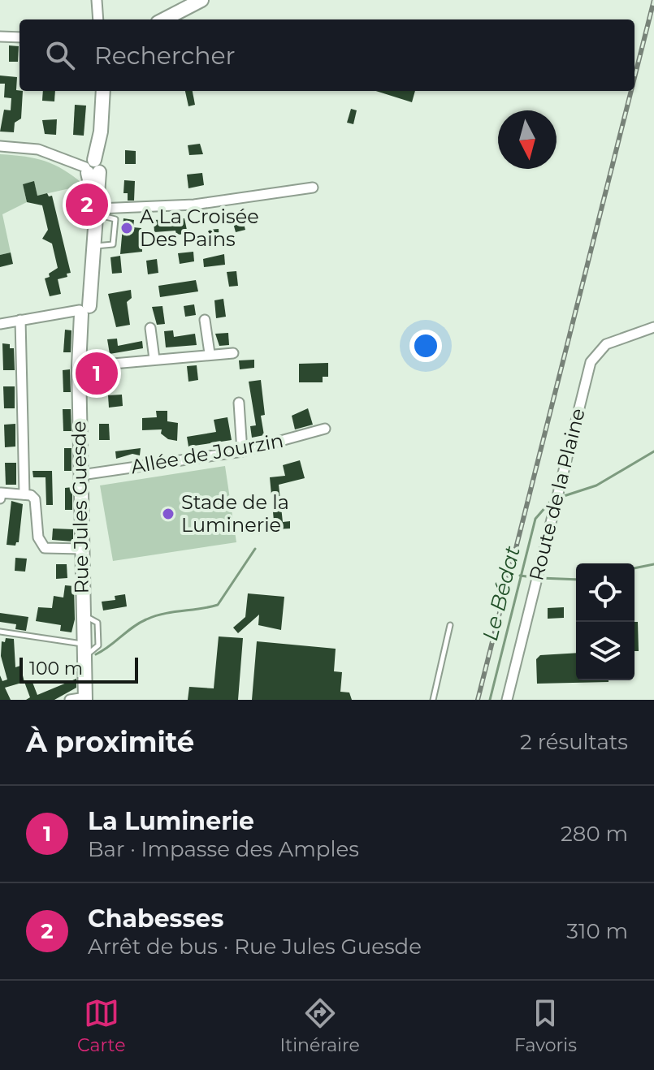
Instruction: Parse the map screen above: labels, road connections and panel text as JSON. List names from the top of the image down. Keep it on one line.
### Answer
{"streets":{"main road":["Rue Jules Guesde"],"street":["Allée de Jourzin","Route de la Plaine"]},"crossings":[["Allée de Jourzin","Rue Jules Guesde"]],"water":["Le Bédat"],"places":["A La Croisée Des Pains","Stade de la Luminerie"],"scale_bar":"100 m","north":"bottom","page":{"search":"Rechercher","pins":["2","1"],"scale":"100 m","heading":["À proximité","2 résultats"],"list":[{"mark":"1","name":"La Luminerie","note":"Bar · Impasse des Amples","value":"280 m"},{"mark":"2","name":"Chabesses","note":"Arrêt de bus · Rue Jules Guesde","value":"310 m"}],"nav":["Carte","Itinéraire","Favoris"]}}
